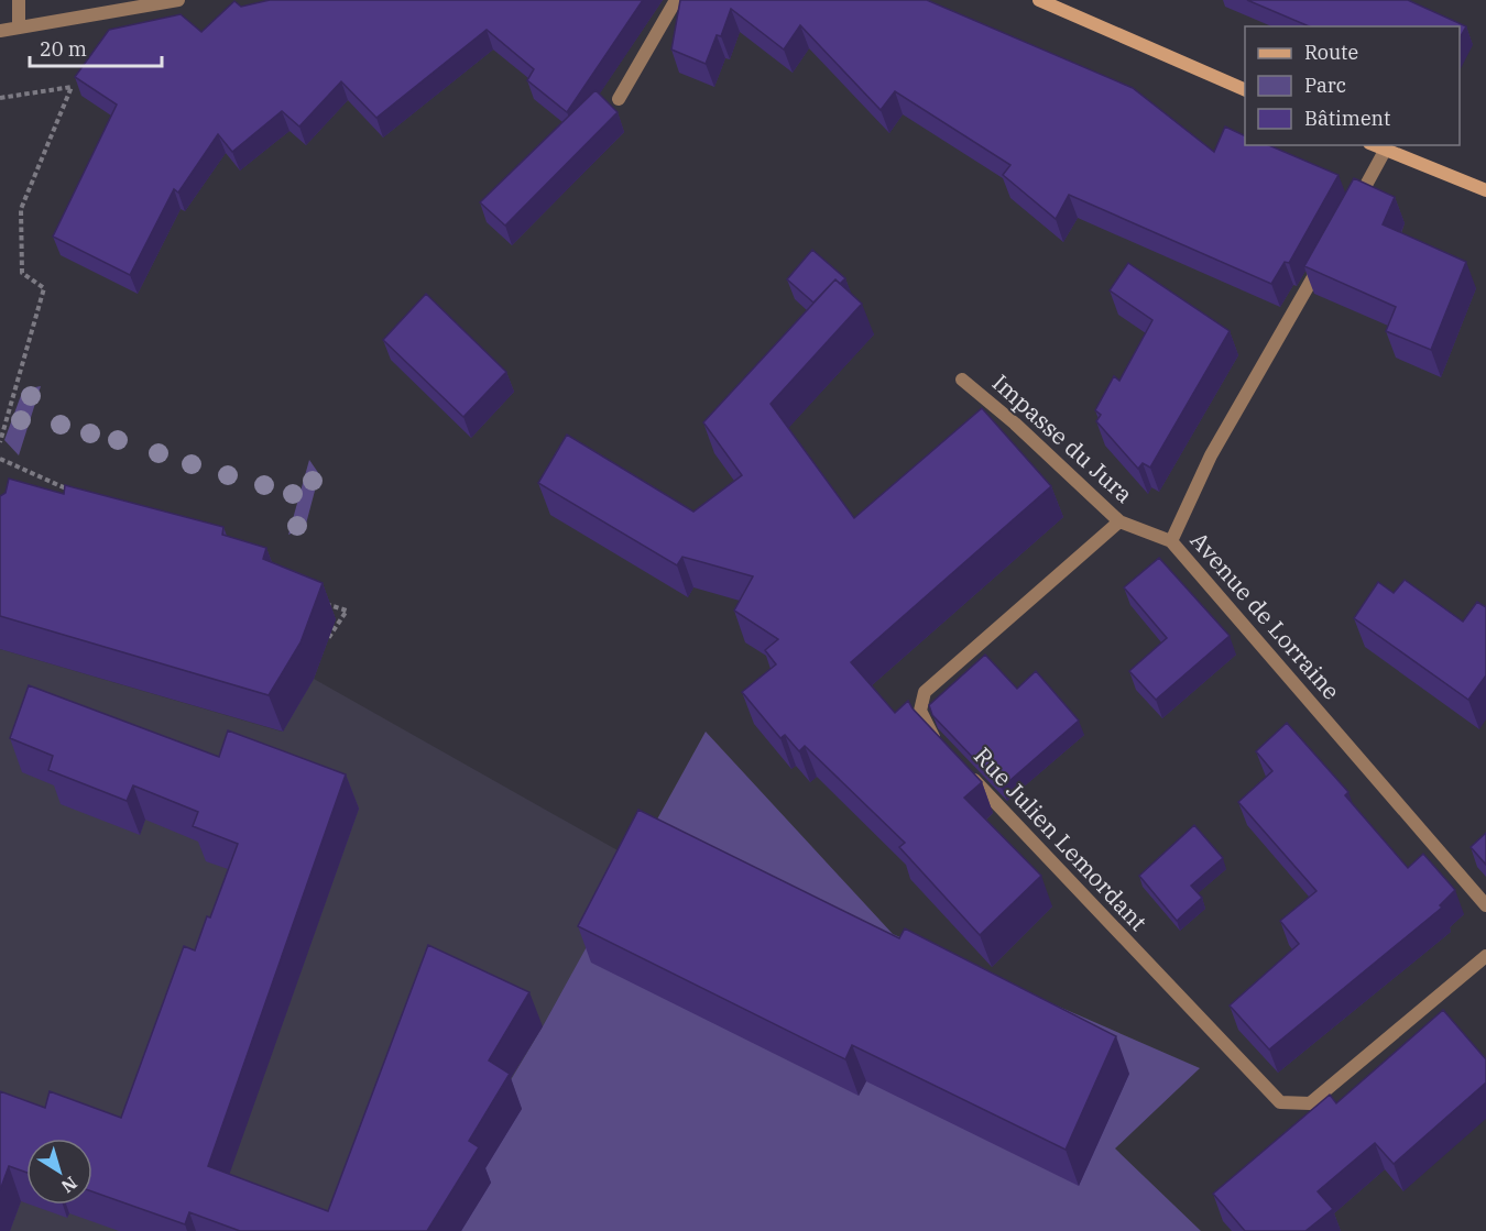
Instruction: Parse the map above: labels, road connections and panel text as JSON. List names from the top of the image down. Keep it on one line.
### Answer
{"streets":{"street":["Impasse du Jura","Avenue de Lorraine","Rue Julien Lemordant"]},"crossings":[["Impasse du Jura","Avenue de Lorraine"],["Impasse du Jura","Rue Julien Lemordant"]],"legend":["Route","Parc","Bâtiment"],"scale_bar":"20 m","north":"bottom right"}
